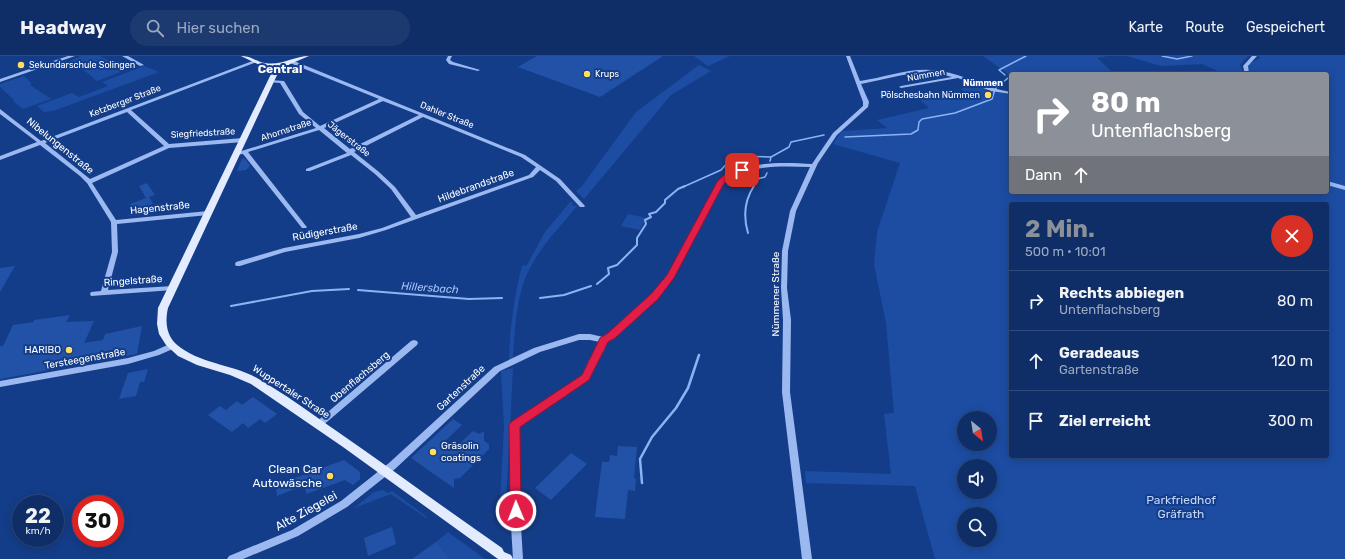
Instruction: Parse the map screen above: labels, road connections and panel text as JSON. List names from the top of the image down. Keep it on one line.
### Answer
{"streets":{"main road":["Wuppertaler Straße"],"street":["Nümmen","Ketzberger Straße","Dahler Straße","Ahornstraße","Siegfriedstraße","Jägerstraße","Nibelungenstraße","Hildebrandstraße","Hagenstraße","Rüdigerstraße","Ringelstraße","Nümmener Straße","Tersteegenstraße","Obenflachsberg","Gartenstraße","Alte Ziegelei"]},"crossings":[["Ketzberger Straße","Siegfriedstraße"],["Ketzberger Straße","Nibelungenstraße"],["Dahler Straße","Ahornstraße"],["Dahler Straße","Hildebrandstraße"],["Ahornstraße","Jägerstraße"],["Ahornstraße","Rüdigerstraße"],["Ahornstraße","Wuppertaler Straße"],["Siegfriedstraße","Wuppertaler Straße"],["Jägerstraße","Hildebrandstraße"],["Jägerstraße","Rüdigerstraße"],["Jägerstraße","Wuppertaler Straße"],["Nibelungenstraße","Hagenstraße"],["Hildebrandstraße","Rüdigerstraße"],["Hagenstraße","Wuppertaler Straße"],["Rüdigerstraße","Wuppertaler Straße"],["Ringelstraße","Wuppertaler Straße"],["Tersteegenstraße","Wuppertaler Straße"],["Obenflachsberg","Wuppertaler Straße"],["Gartenstraße","Wuppertaler Straße"],["Gartenstraße","Alte Ziegelei"],["Wuppertaler Straße","Alte Ziegelei"]],"districts":["Central","Nümmen"],"water":["Hillersbach"],"parks":["Parkfriedhof Gräfrath"],"places":["Sekundarschule Solingen","Krups","Pölschesbahn Nümmen","HARIBO","Gräsolin coatings","Clean Car Autowäsche"],"north":"bottom right","page":{"header":"Headway","search":"Hier suchen","nav":["Karte","Route","Gespeichert"],"turn":["80 m","Untenflachsberg"],"then":"Dann","heading":["2 Min.","500 m · 10:01"],"list":[{"name":"Rechts abbiegen","note":"Untenflachsberg","value":"80 m"},{"name":"Geradeaus","note":"Gartenstraße","value":"120 m"},{"name":"Ziel erreicht","value":"300 m"}],"speed":"22 km/h","limit":"30"}}
